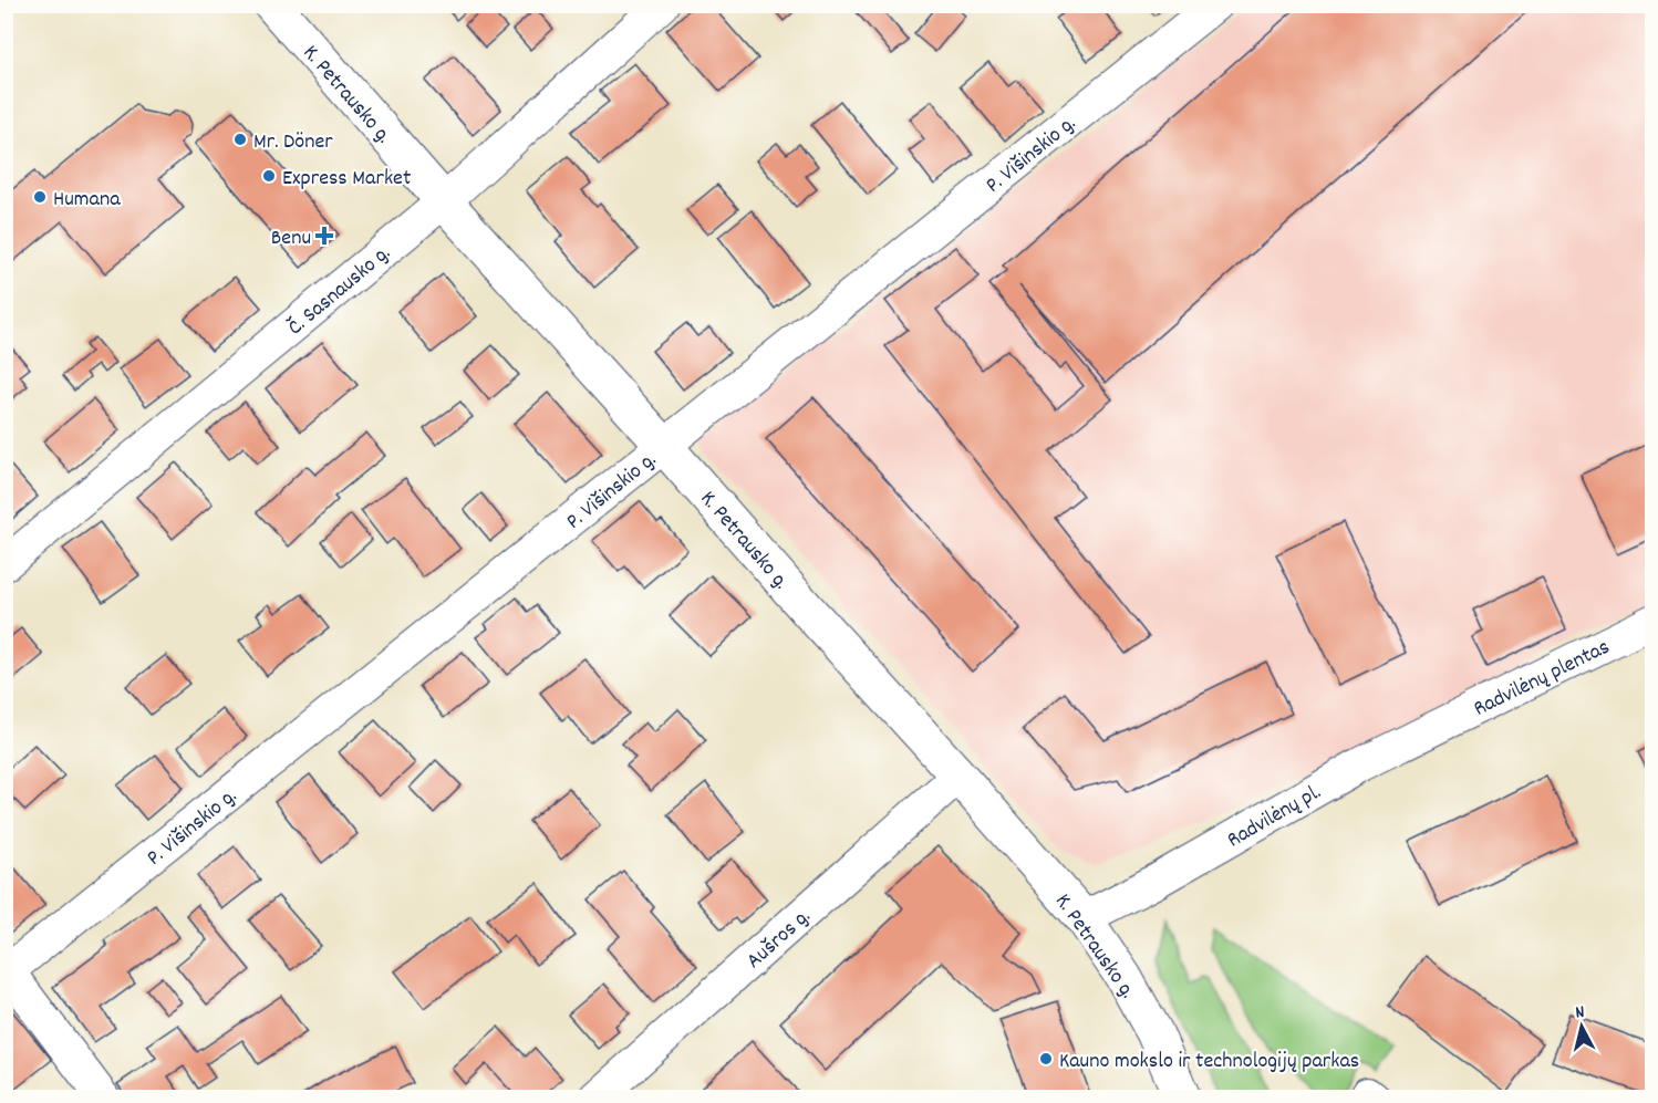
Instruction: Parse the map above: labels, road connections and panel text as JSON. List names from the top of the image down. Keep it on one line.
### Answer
{"streets":{"main road":["K. Petrausko g."],"street":["P. Višinskio g.","Č. Sasnausko g.","Radvilėnų plentas","Radvilėnų pl.","Aušros g."]},"crossings":[["K. Petrausko g.","P. Višinskio g."],["K. Petrausko g.","Č. Sasnausko g."],["K. Petrausko g.","Radvilėnų pl."],["K. Petrausko g.","Aušros g."],["Radvilėnų plentas","Radvilėnų pl."]],"places":{"other":["Mr. Döner","Express Market","Humana","Kauno mokslo ir technologijų parkas"],"health":["Benu"]},"north":"top"}
